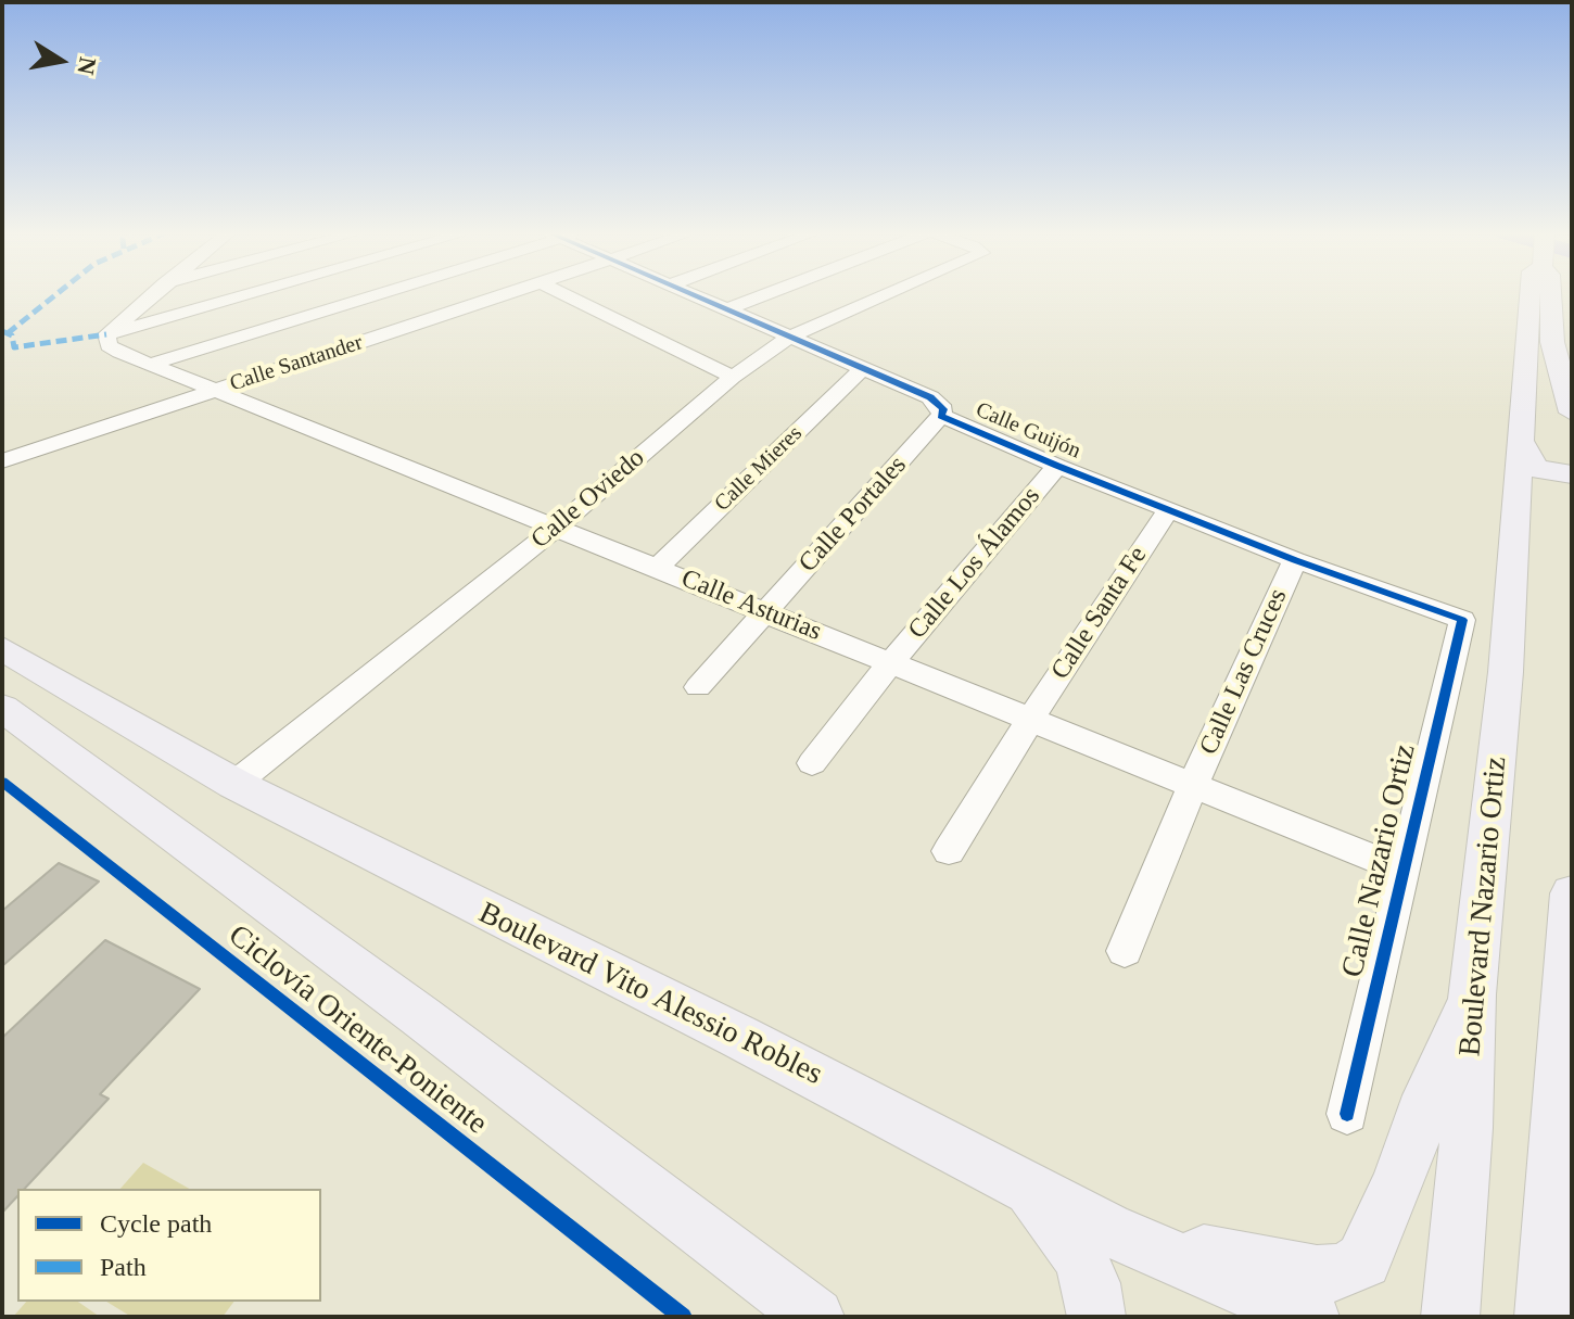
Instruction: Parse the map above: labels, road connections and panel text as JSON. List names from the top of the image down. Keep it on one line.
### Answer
{"streets":{"main road":["Boulevard Nazario Ortiz","Boulevard Vito Alessio Robles"],"street":["Calle Santander","Calle Guijón","Calle Mieres","Calle Oviedo","Calle Portales","Calle Los Álamos","Calle Asturias","Calle Santa Fe","Calle Las Cruces","Calle Nazario Ortiz"],"cycle path":["Ciclovía Oriente-Poniente"]},"crossings":[["Calle Santander","Calle Asturias"],["Calle Guijón","Calle Mieres"],["Calle Guijón","Calle Oviedo"],["Calle Guijón","Calle Portales"],["Calle Guijón","Calle Los Álamos"],["Calle Guijón","Calle Santa Fe"],["Calle Guijón","Calle Las Cruces"],["Calle Guijón","Calle Nazario Ortiz"],["Calle Mieres","Calle Asturias"],["Calle Oviedo","Calle Asturias"],["Calle Oviedo","Boulevard Vito Alessio Robles"],["Calle Portales","Calle Asturias"],["Calle Los Álamos","Calle Asturias"],["Calle Asturias","Calle Santa Fe"],["Calle Asturias","Calle Las Cruces"],["Calle Asturias","Calle Nazario Ortiz"]],"legend":["Cycle path","Path"],"north":"right"}
